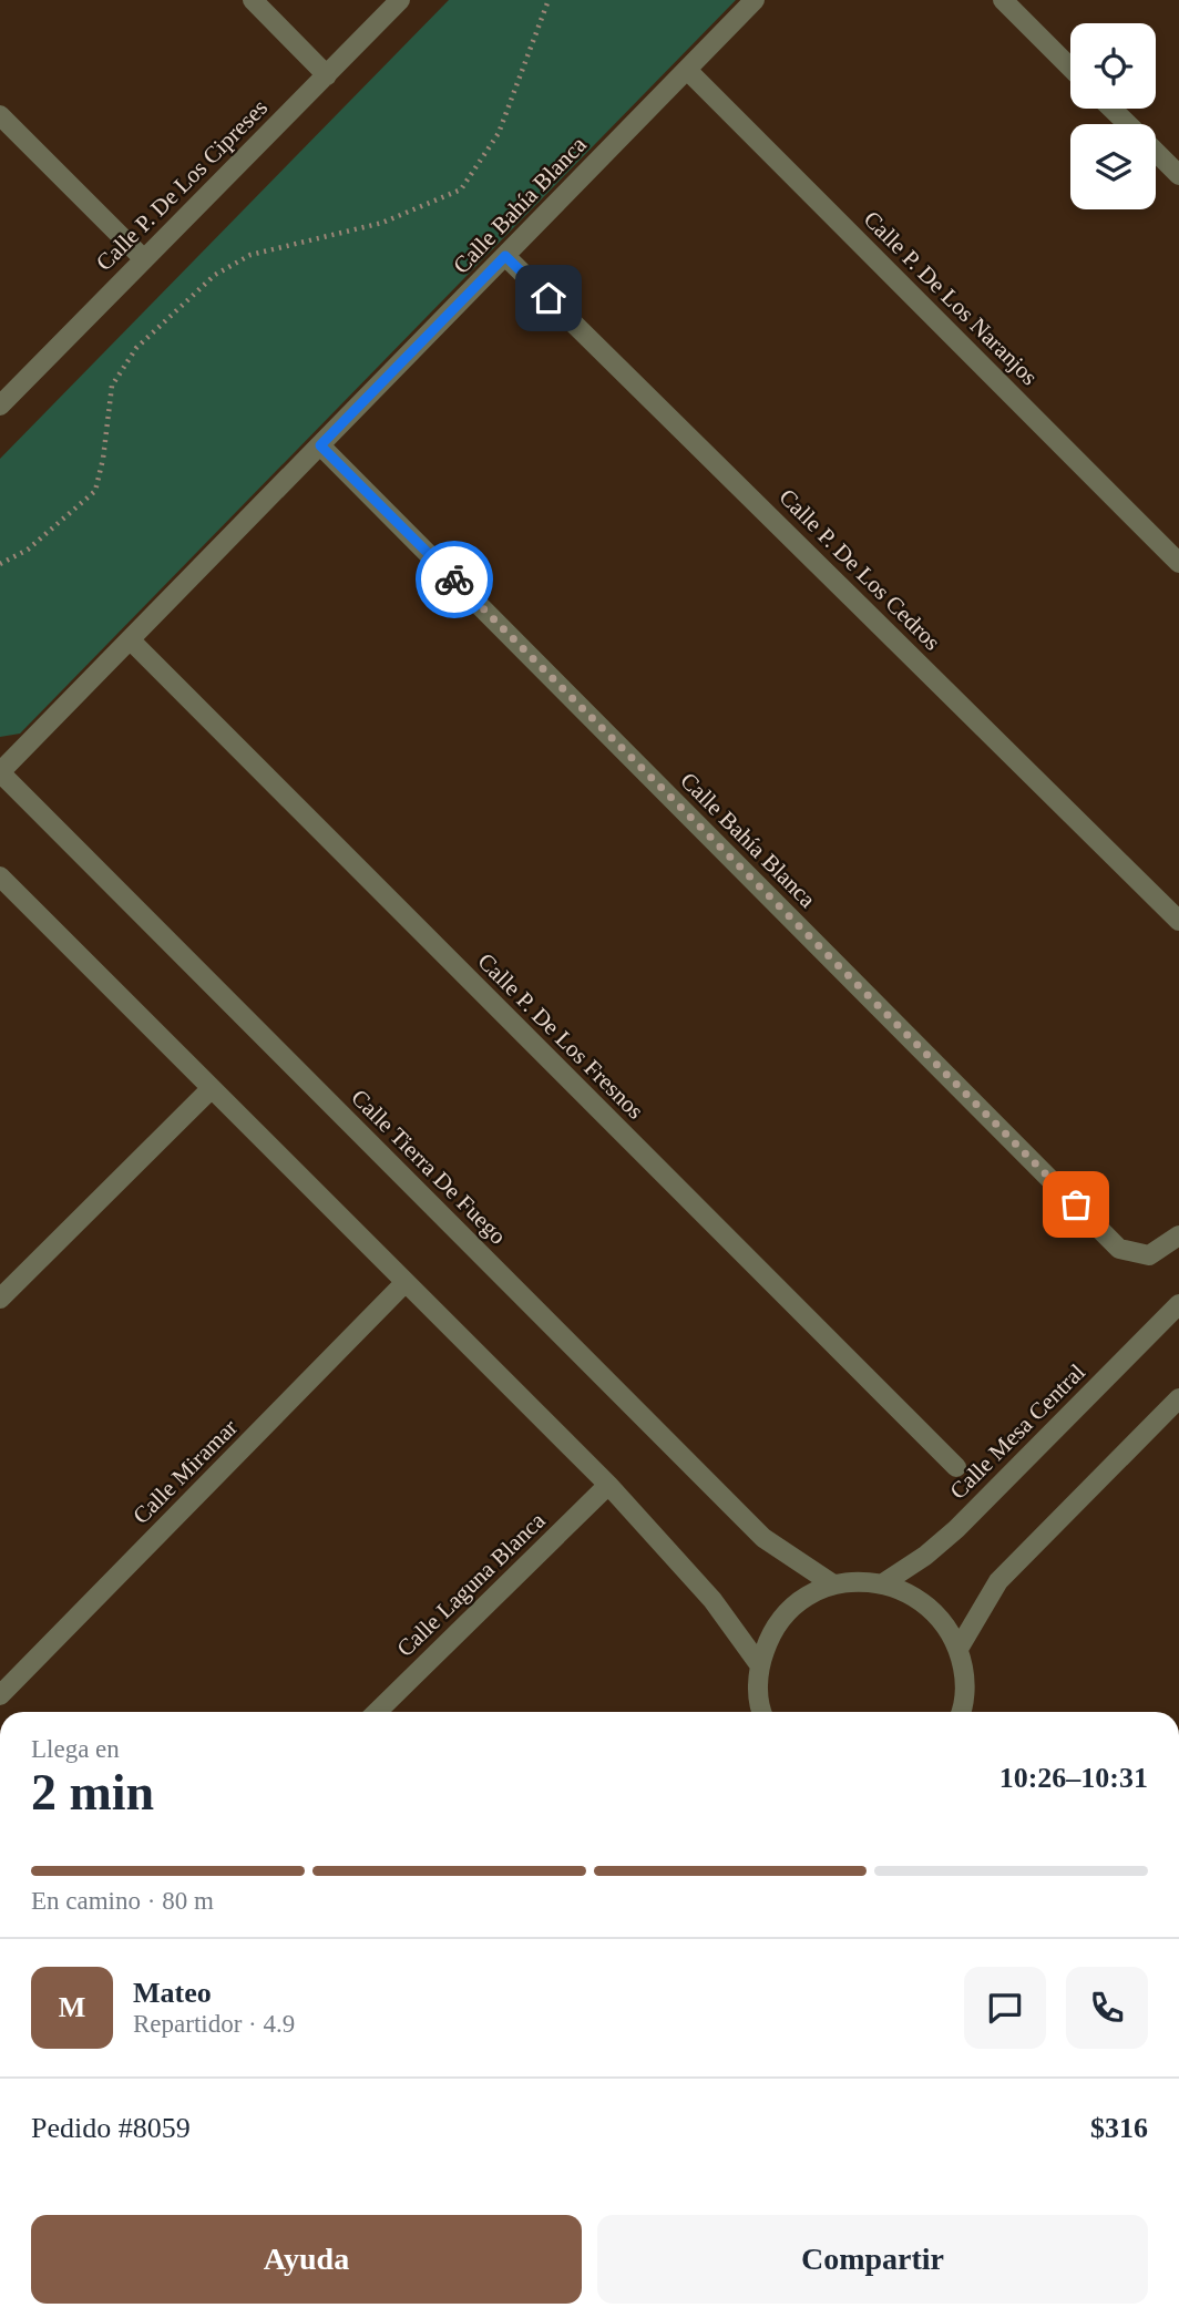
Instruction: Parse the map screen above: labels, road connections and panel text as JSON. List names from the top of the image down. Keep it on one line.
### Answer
{"streets":{"street":["Calle P. De Los Cipreses","Calle Bahía Blanca","Calle P. De Los Naranjos","Calle P. De Los Cedros","Calle P. De Los Fresnos","Calle Tierra De Fuego","Calle Mesa Central","Calle Miramar","Calle Laguna Blanca"]},"crossings":[["Calle Bahía Blanca","Calle P. De Los Naranjos"],["Calle Bahía Blanca","Calle P. De Los Cedros"],["Calle Bahía Blanca","Calle P. De Los Fresnos"],["Calle Bahía Blanca","Calle Tierra De Fuego"]],"page":{"heading":["2 min","Llega en","10:26–10:31"],"panel":["Mateo","Repartidor · 4.9","Pedido #8059","$316"],"bar":"En camino · 80 m","round":"M","buttons":["Ayuda","Compartir"]}}
